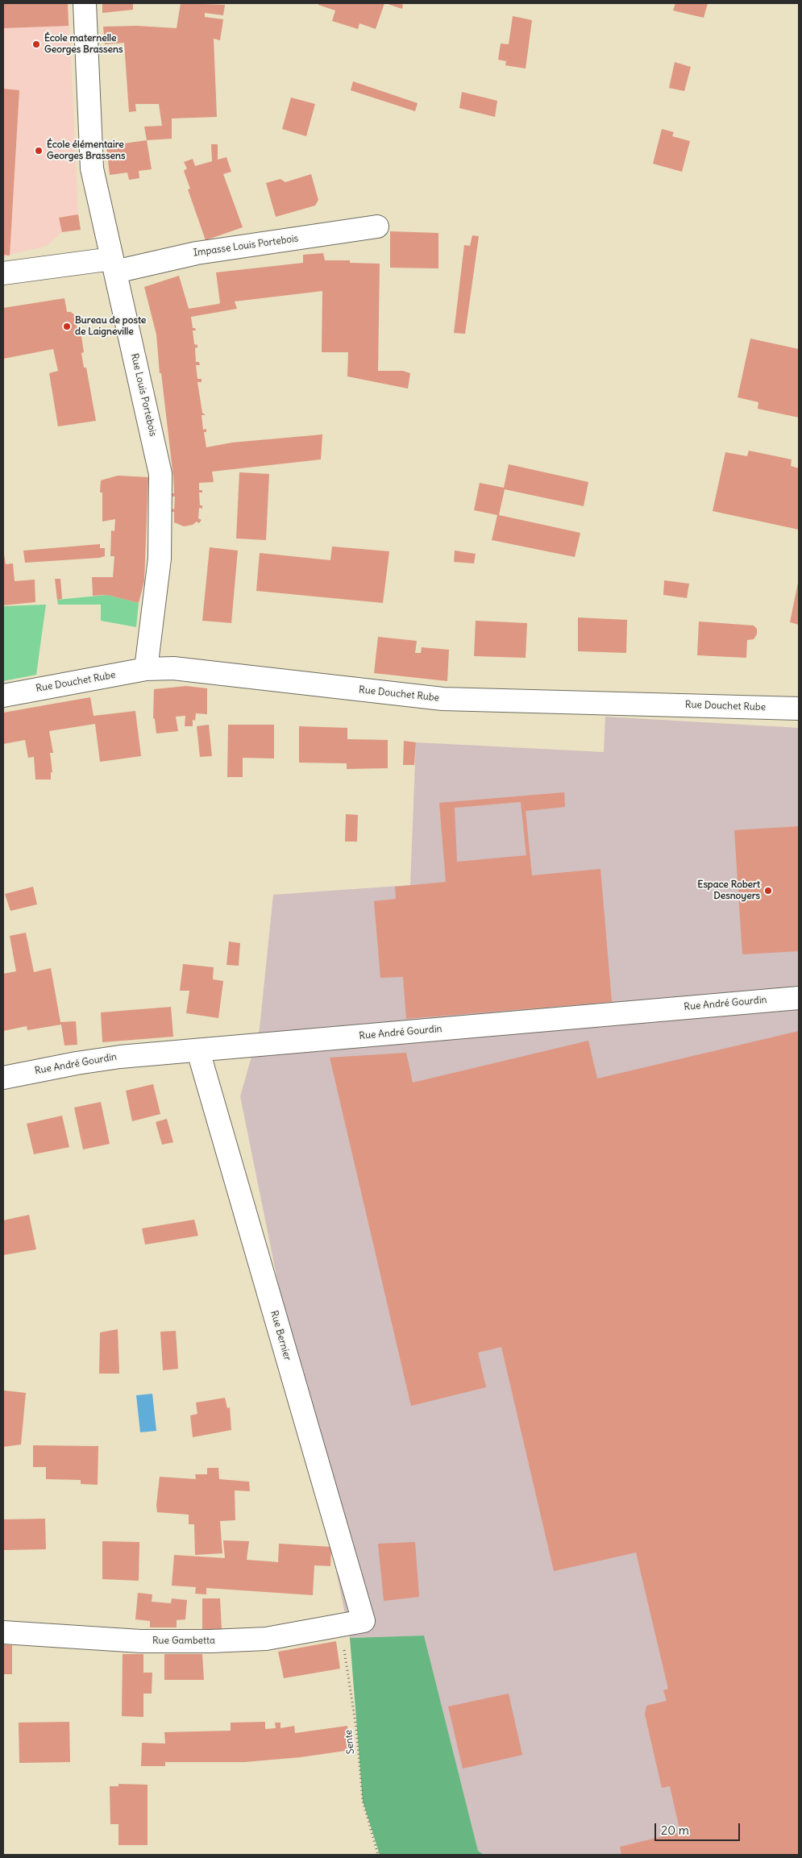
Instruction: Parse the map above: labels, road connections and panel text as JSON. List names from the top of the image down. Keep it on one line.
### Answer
{"streets":{"street":["Impasse Louis Portebois","Rue Louis Portebois","Rue Douchet Rube","Rue André Gourdin","Rue Bernier","Rue Gambetta"],"path":["Sente"]},"crossings":[["Impasse Louis Portebois","Rue Louis Portebois"],["Rue Louis Portebois","Rue Douchet Rube"],["Rue André Gourdin","Rue Bernier"],["Rue Bernier","Rue Gambetta"],["Rue Gambetta","Sente"]],"places":["École maternelle Georges Brassens","École élémentaire Georges Brassens","Bureau de poste de Laigneville","Espace Robert Desnoyers"],"scale_bar":"20 m"}
